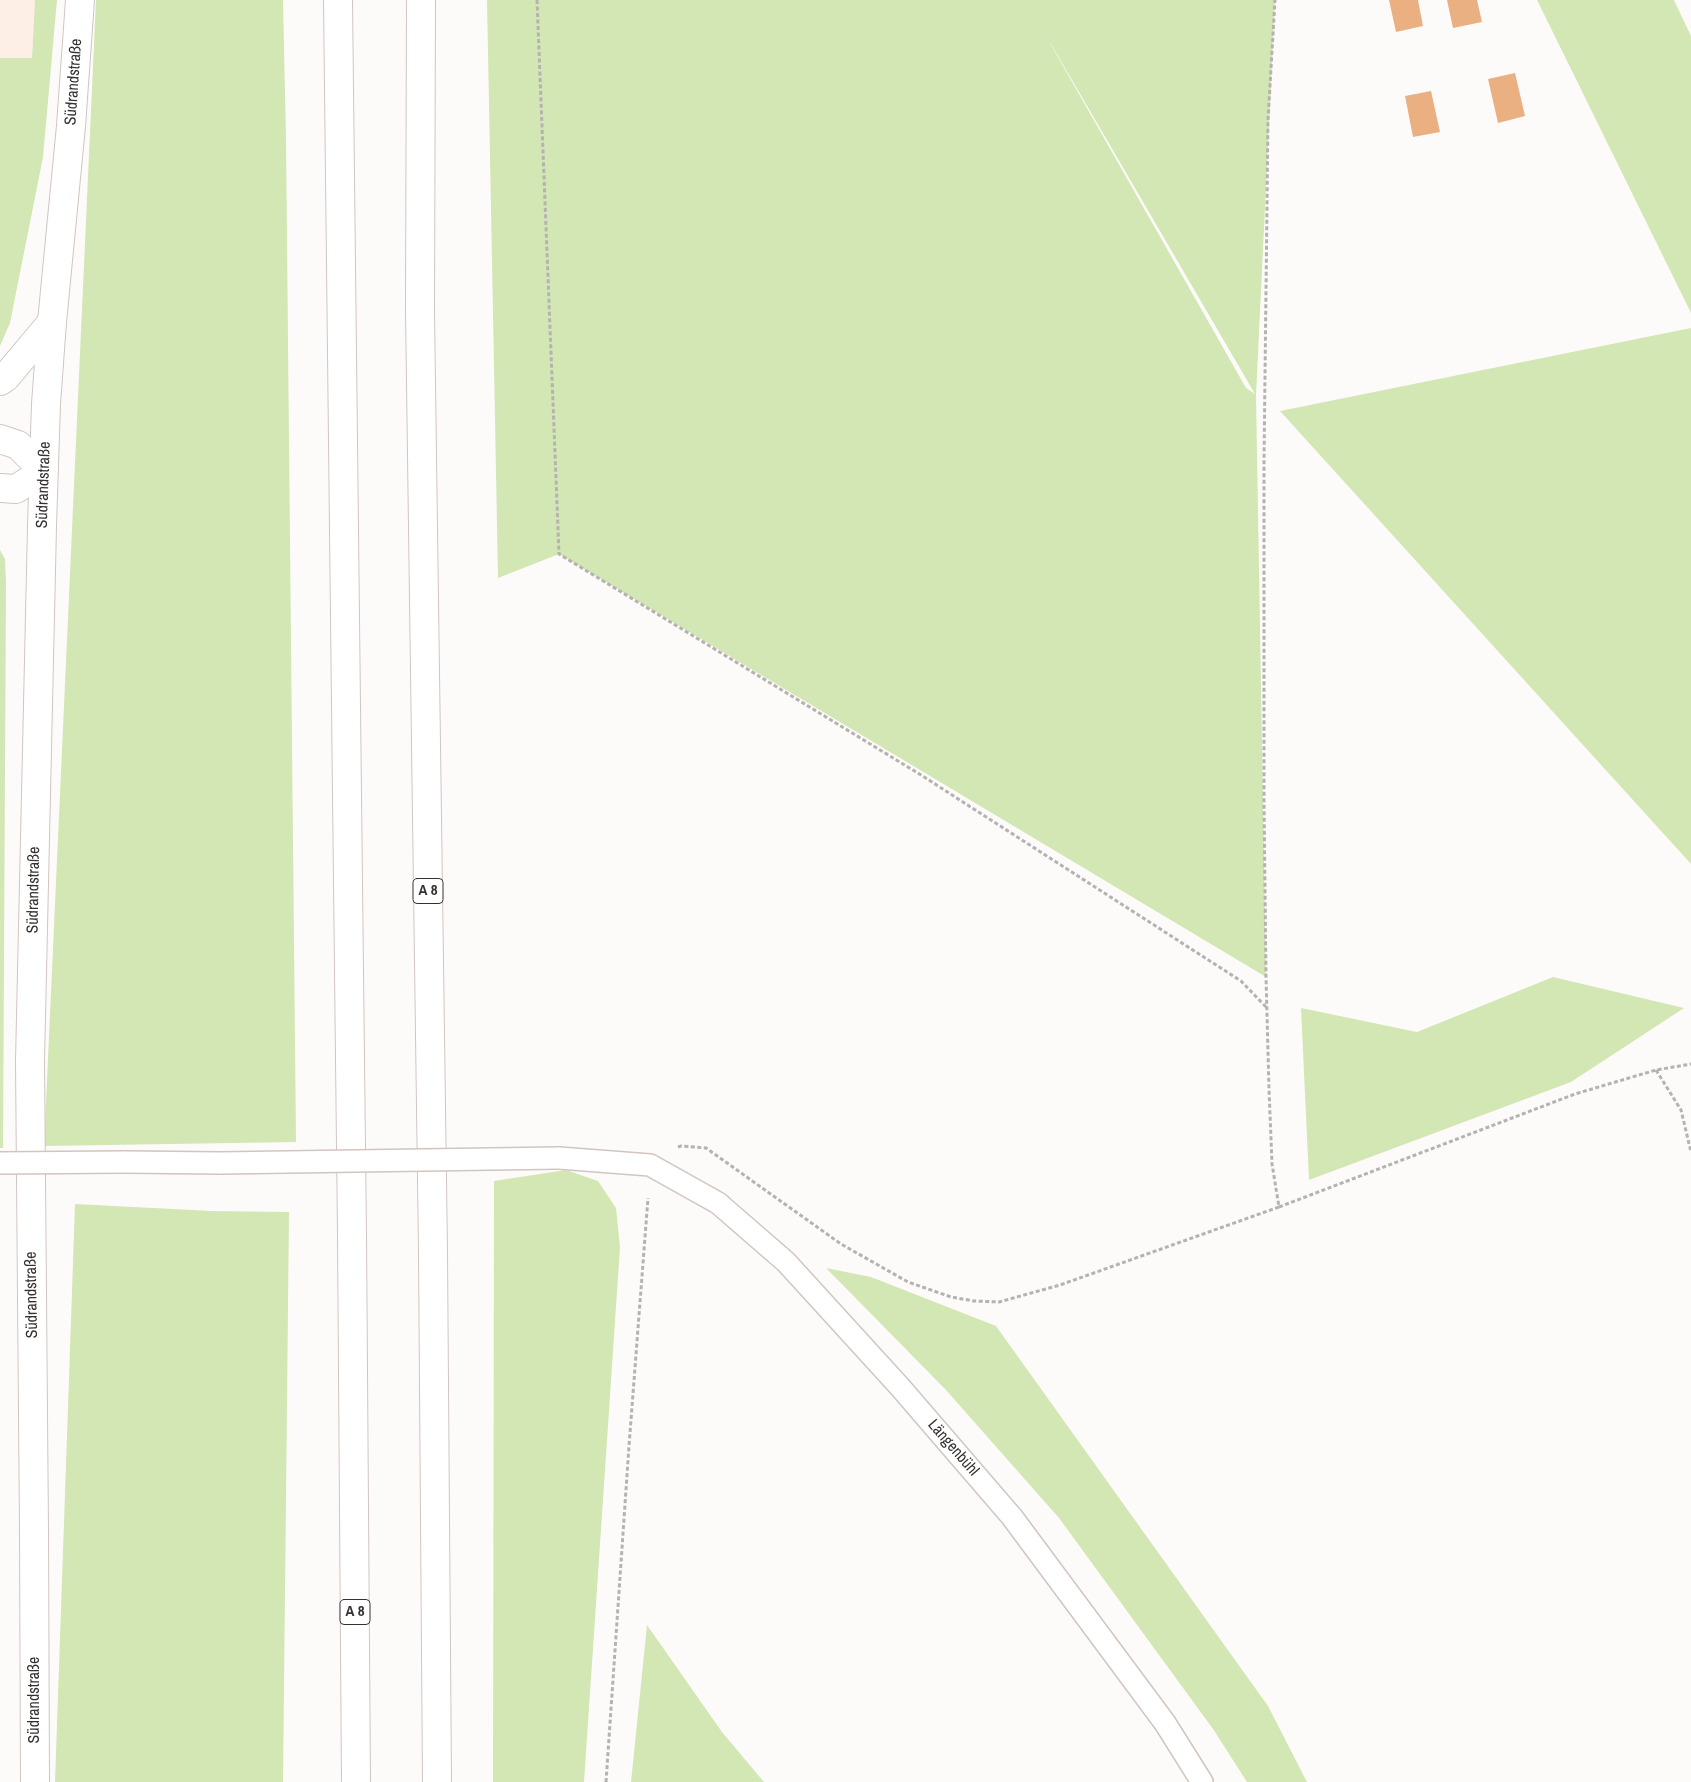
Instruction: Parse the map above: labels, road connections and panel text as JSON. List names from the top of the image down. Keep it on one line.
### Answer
{"streets":{"main road":["Südrandstraße","A 8"],"lane":["Längenbühl"]}}
